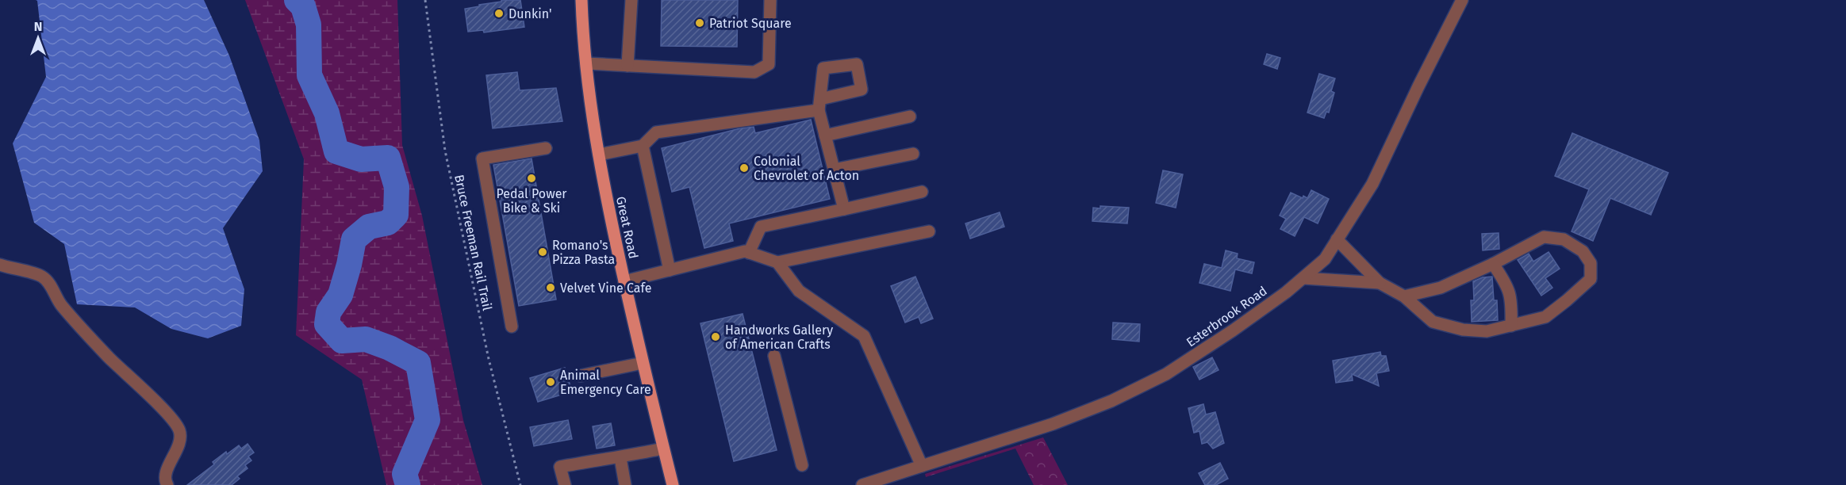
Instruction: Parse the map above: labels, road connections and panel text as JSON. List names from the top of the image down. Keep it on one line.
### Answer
{"streets":{"main road":["Great Road"],"street":["Esterbrook Road"],"path":["Bruce Freeman Rail Trail"]},"places":["Dunkin'","Patriot Square","Colonial Chevrolet of Acton","Pedal Power Bike & Ski","Romano's Pizza Pasta","Velvet Vine Cafe","Handworks Gallery of American Crafts","Animal Emergency Care"],"north":"top"}
